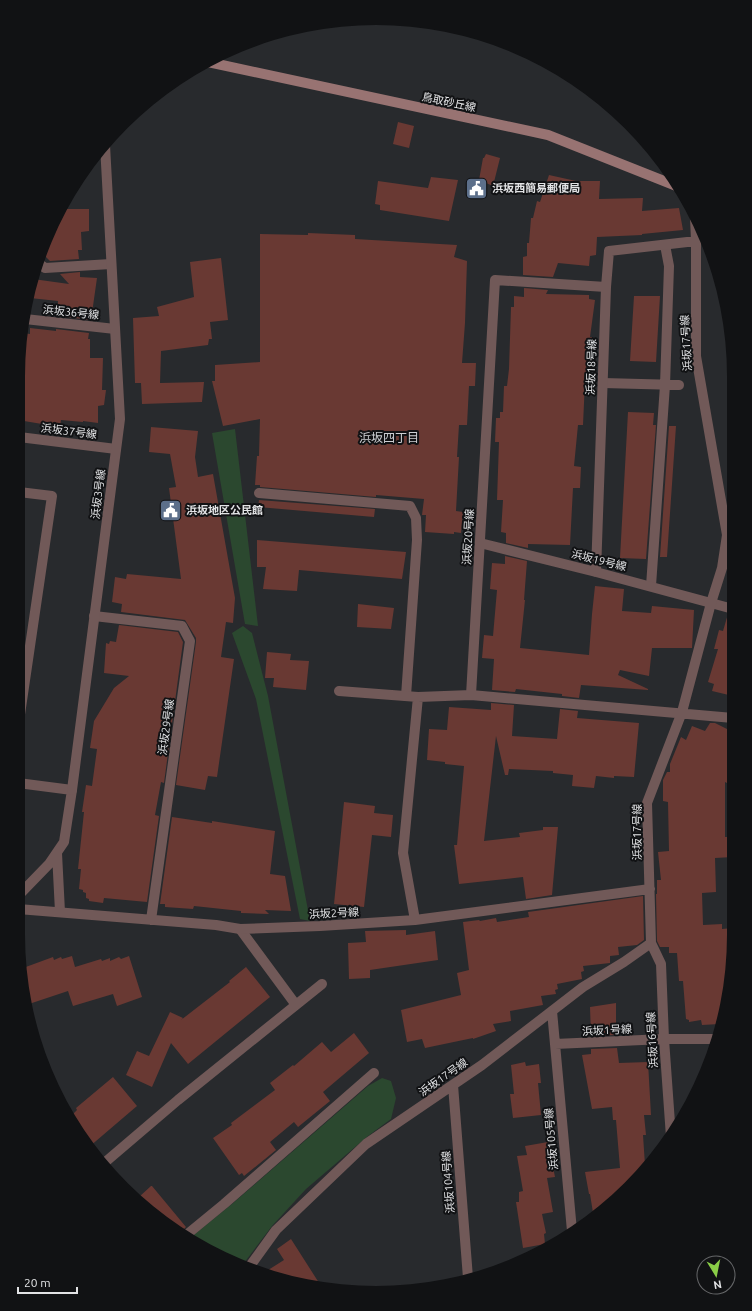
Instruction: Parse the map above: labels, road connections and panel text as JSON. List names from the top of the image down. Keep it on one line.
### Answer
{"streets":{"main road":["鳥取砂丘線"],"street":["浜坂36号線","浜坂17号線","浜坂18号線","浜坂37号線","浜坂3号線","浜坂20号線","浜坂19号線","浜坂29号線","浜坂2号線","浜坂1号線","浜坂16号線","浜坂105号線","浜坂104号線"]},"crossings":[["浜坂36号線","浜坂3号線"],["浜坂17号線","浜坂18号線"],["浜坂17号線","浜坂19号線"],["浜坂17号線","浜坂2号線"],["浜坂17号線","浜坂16号線"],["浜坂17号線","浜坂104号線"],["浜坂18号線","浜坂20号線"],["浜坂18号線","浜坂19号線"],["浜坂37号線","浜坂3号線"],["浜坂3号線","浜坂29号線"],["浜坂20号線","浜坂19号線"],["浜坂29号線","浜坂2号線"],["浜坂1号線","浜坂16号線"],["浜坂1号線","浜坂105号線"]],"districts":["浜坂四丁目"],"places":{"public building":["浜坂西簡易郵便局","浜坂地区公民館"]},"scale_bar":"20 m","north":"bottom"}
